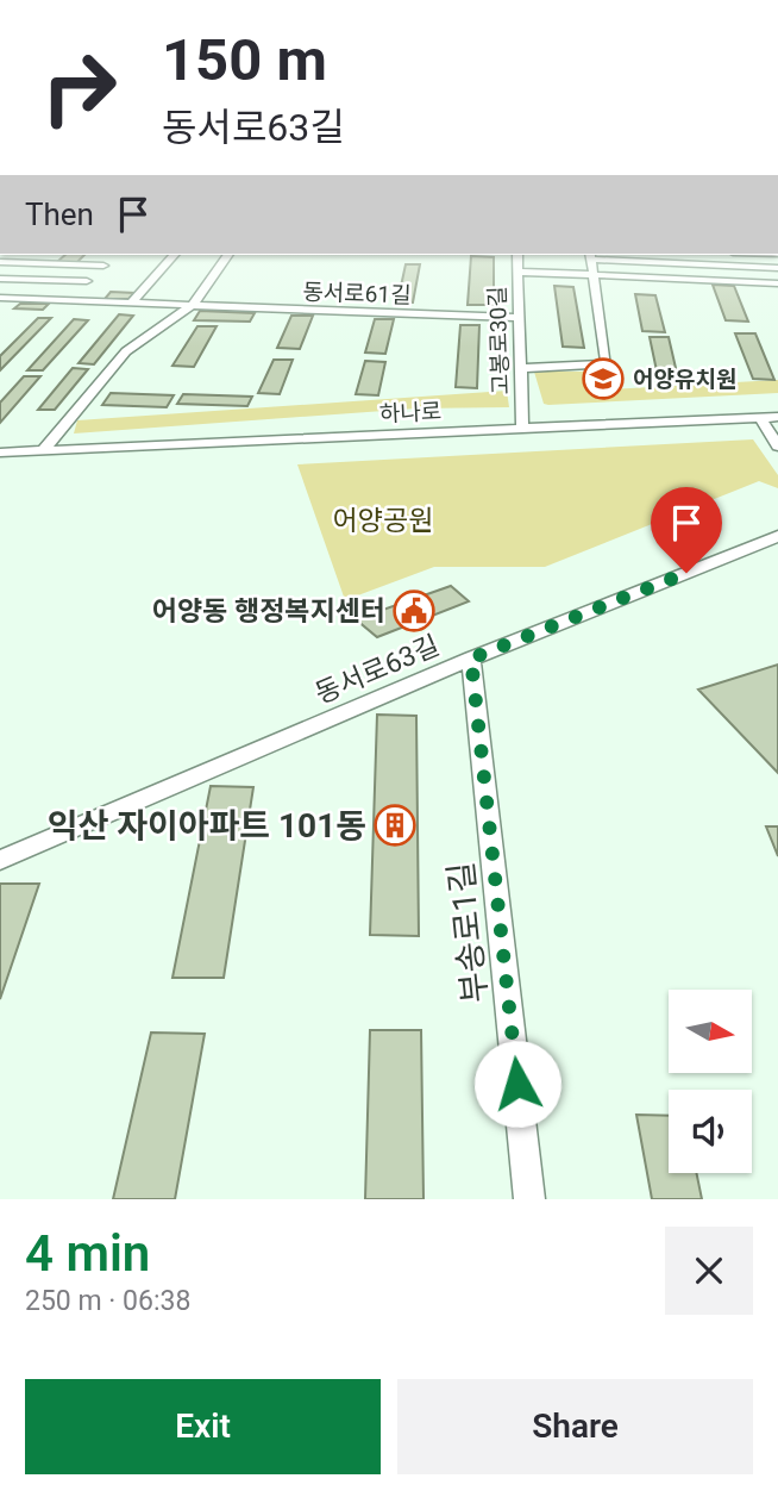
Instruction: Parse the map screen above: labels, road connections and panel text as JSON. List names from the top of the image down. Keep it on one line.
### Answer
{"streets":{"street":["동서로61길","고봉로30길","하나로","동서로63길","부송로1길"]},"crossings":[["동서로61길","고봉로30길"],["고봉로30길","하나로"],["동서로63길","부송로1길"]],"parks":["어양공원"],"places":{"school or university":["어양유치원"],"public building":["어양동 행정복지센터"],"building":["익산 자이아파트 101동"]},"north":"right","page":{"turn":["150 m","동서로63길"],"then":"Then","heading":["4 min","250 m · 06:38"],"buttons":["Exit","Share"]}}
